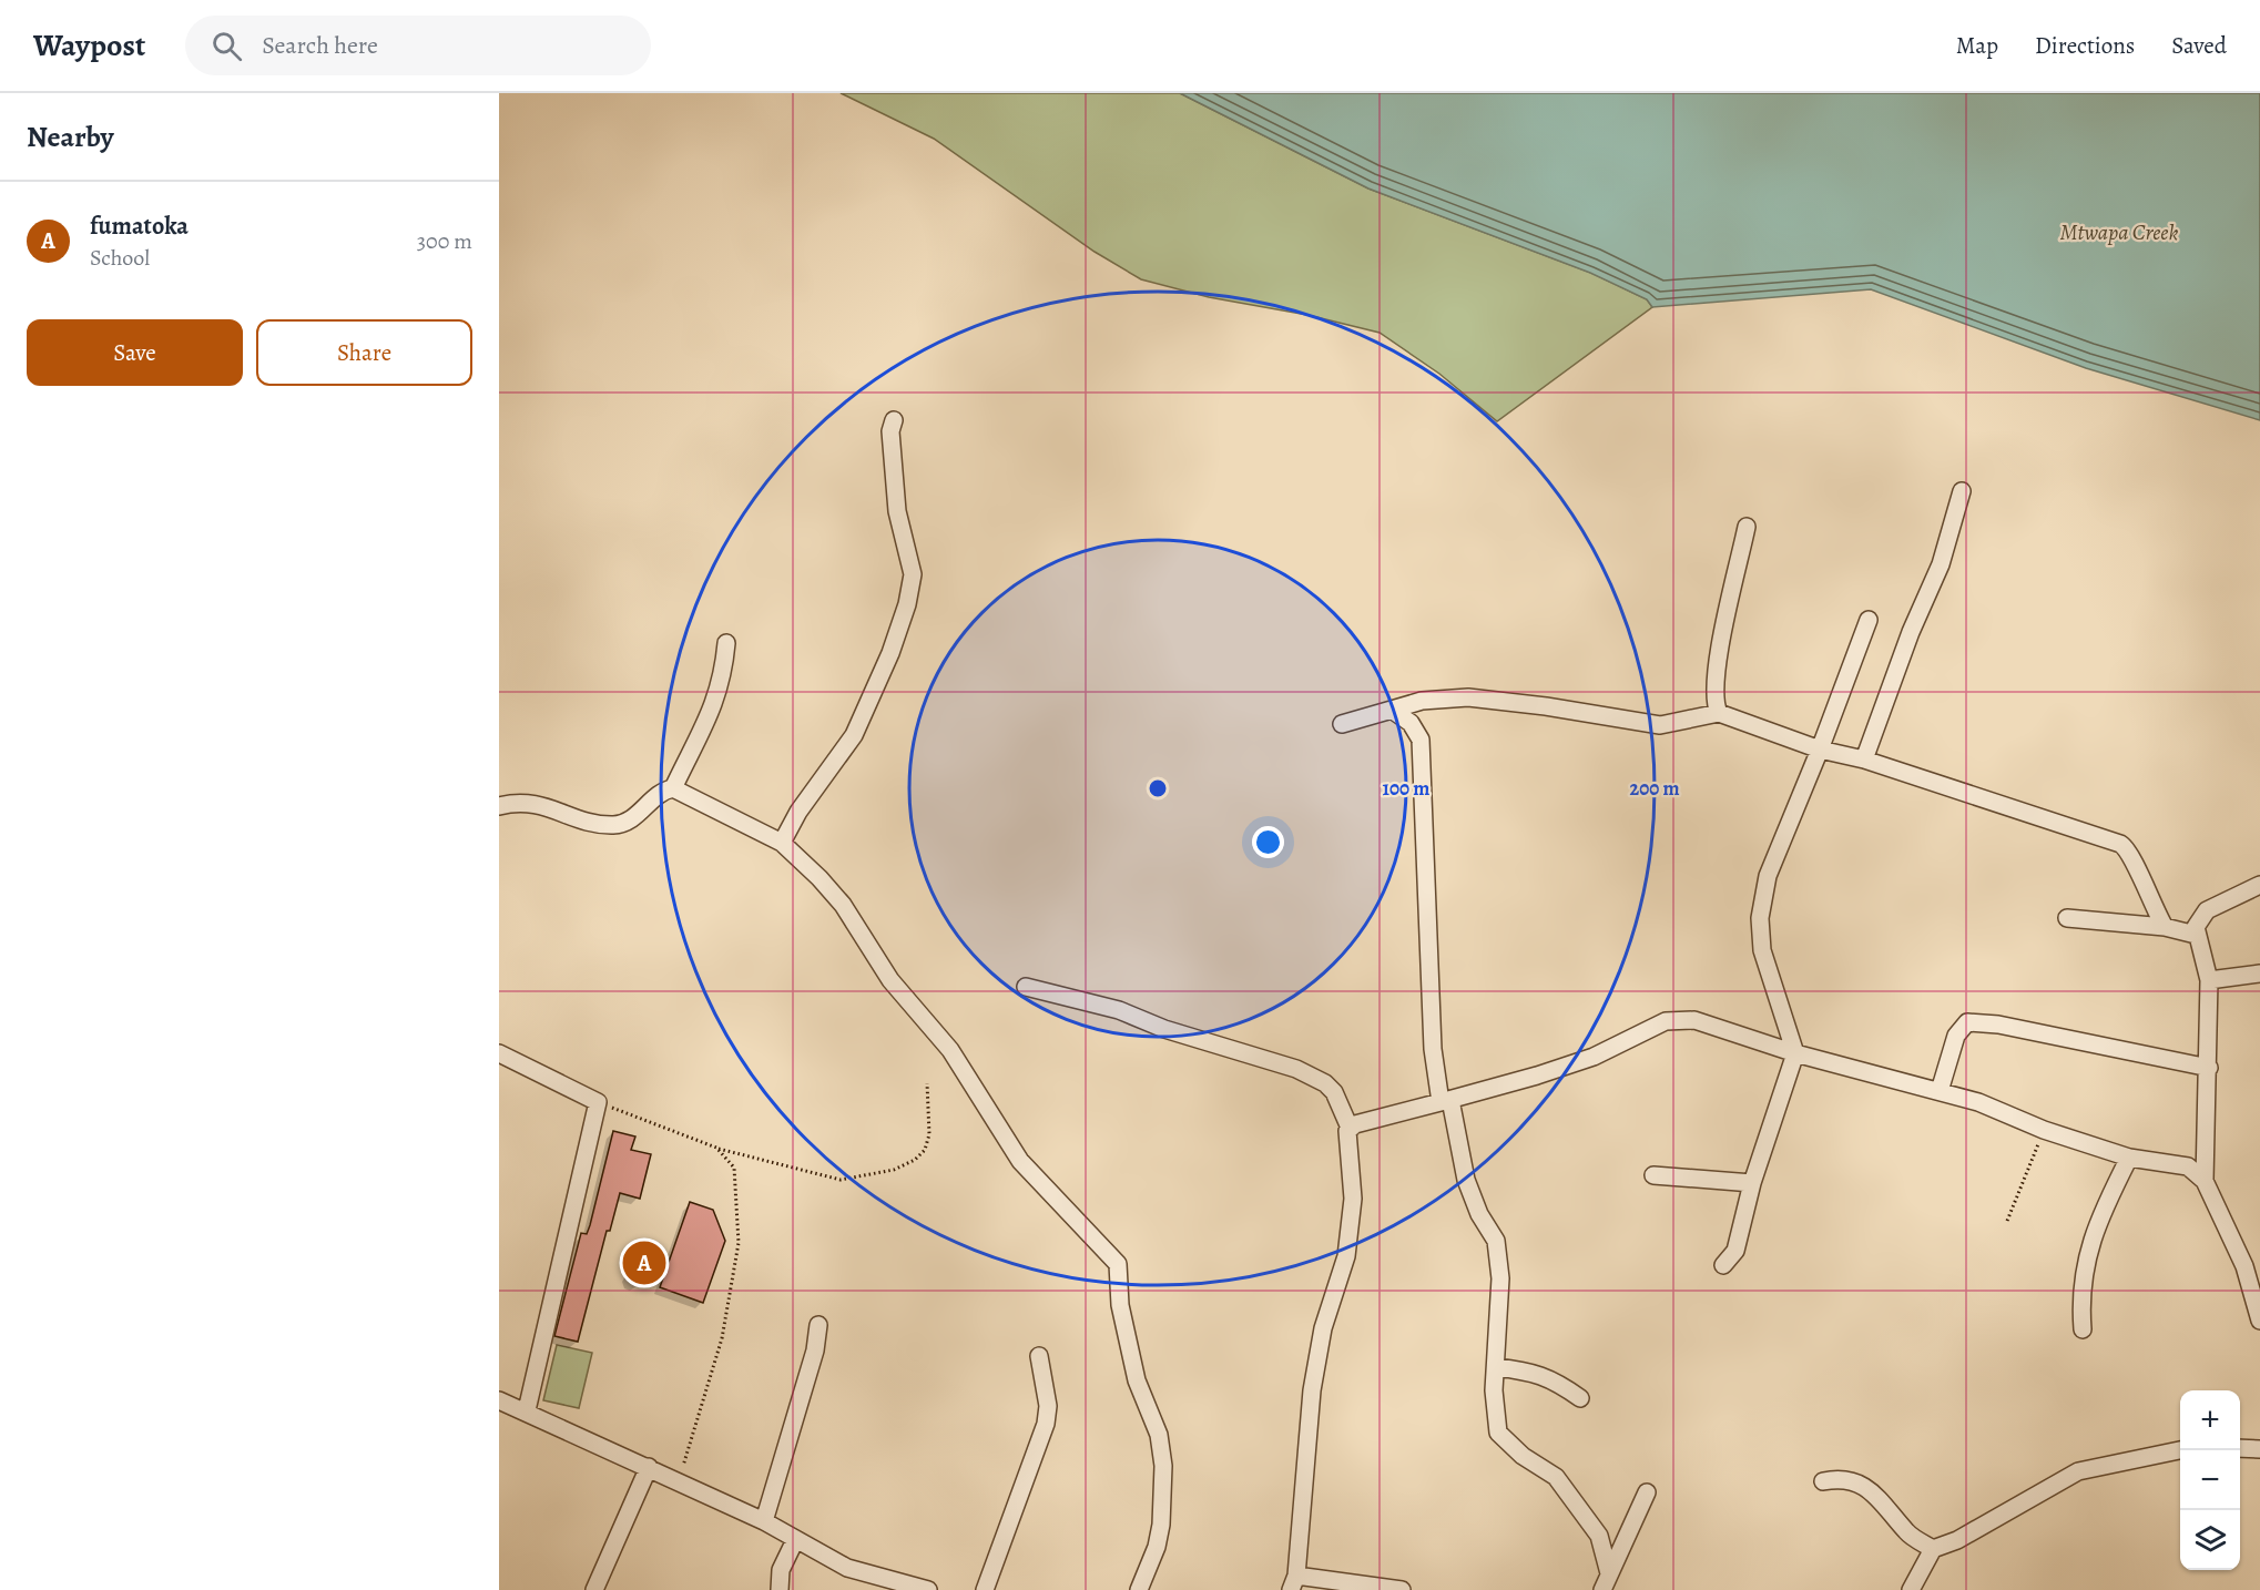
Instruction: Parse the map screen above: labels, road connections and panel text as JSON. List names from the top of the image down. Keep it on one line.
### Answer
{"water":["Mtwapa Creek"],"page":{"header":"Waypost","search":"Search here","nav":["Map","Directions","Saved"],"heading":"Nearby","list":[{"mark":"A","name":"fumatoka","note":"School","value":"300 m"}],"buttons":["Save","Share"],"pins":"A","map_buttons":["+","−"]},"rings":["100 m","200 m"]}
